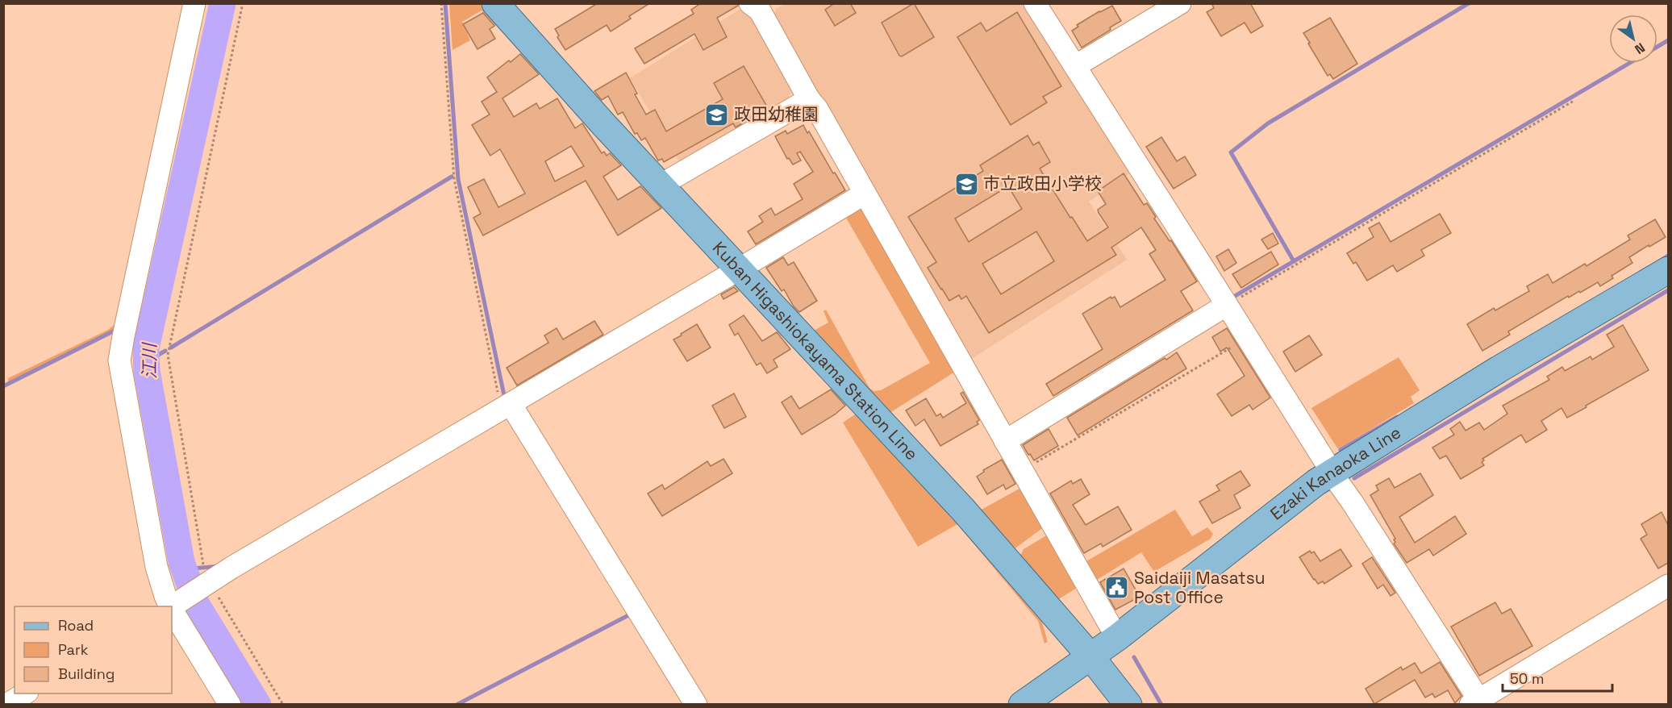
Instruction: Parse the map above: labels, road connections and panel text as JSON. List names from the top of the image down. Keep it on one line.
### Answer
{"streets":{"main road":["Kuban Higashiokayama Station Line","Ezaki Kanaoka Line"]},"crossings":[["Kuban Higashiokayama Station Line","Ezaki Kanaoka Line"]],"water":["江川"],"places":{"school or university":["政田幼稚園","市立政田小学校"],"public building":["Saidaiji Masatsu Post Office"]},"legend":["Road","Park","Building"],"scale_bar":"50 m","north":"bottom right"}
